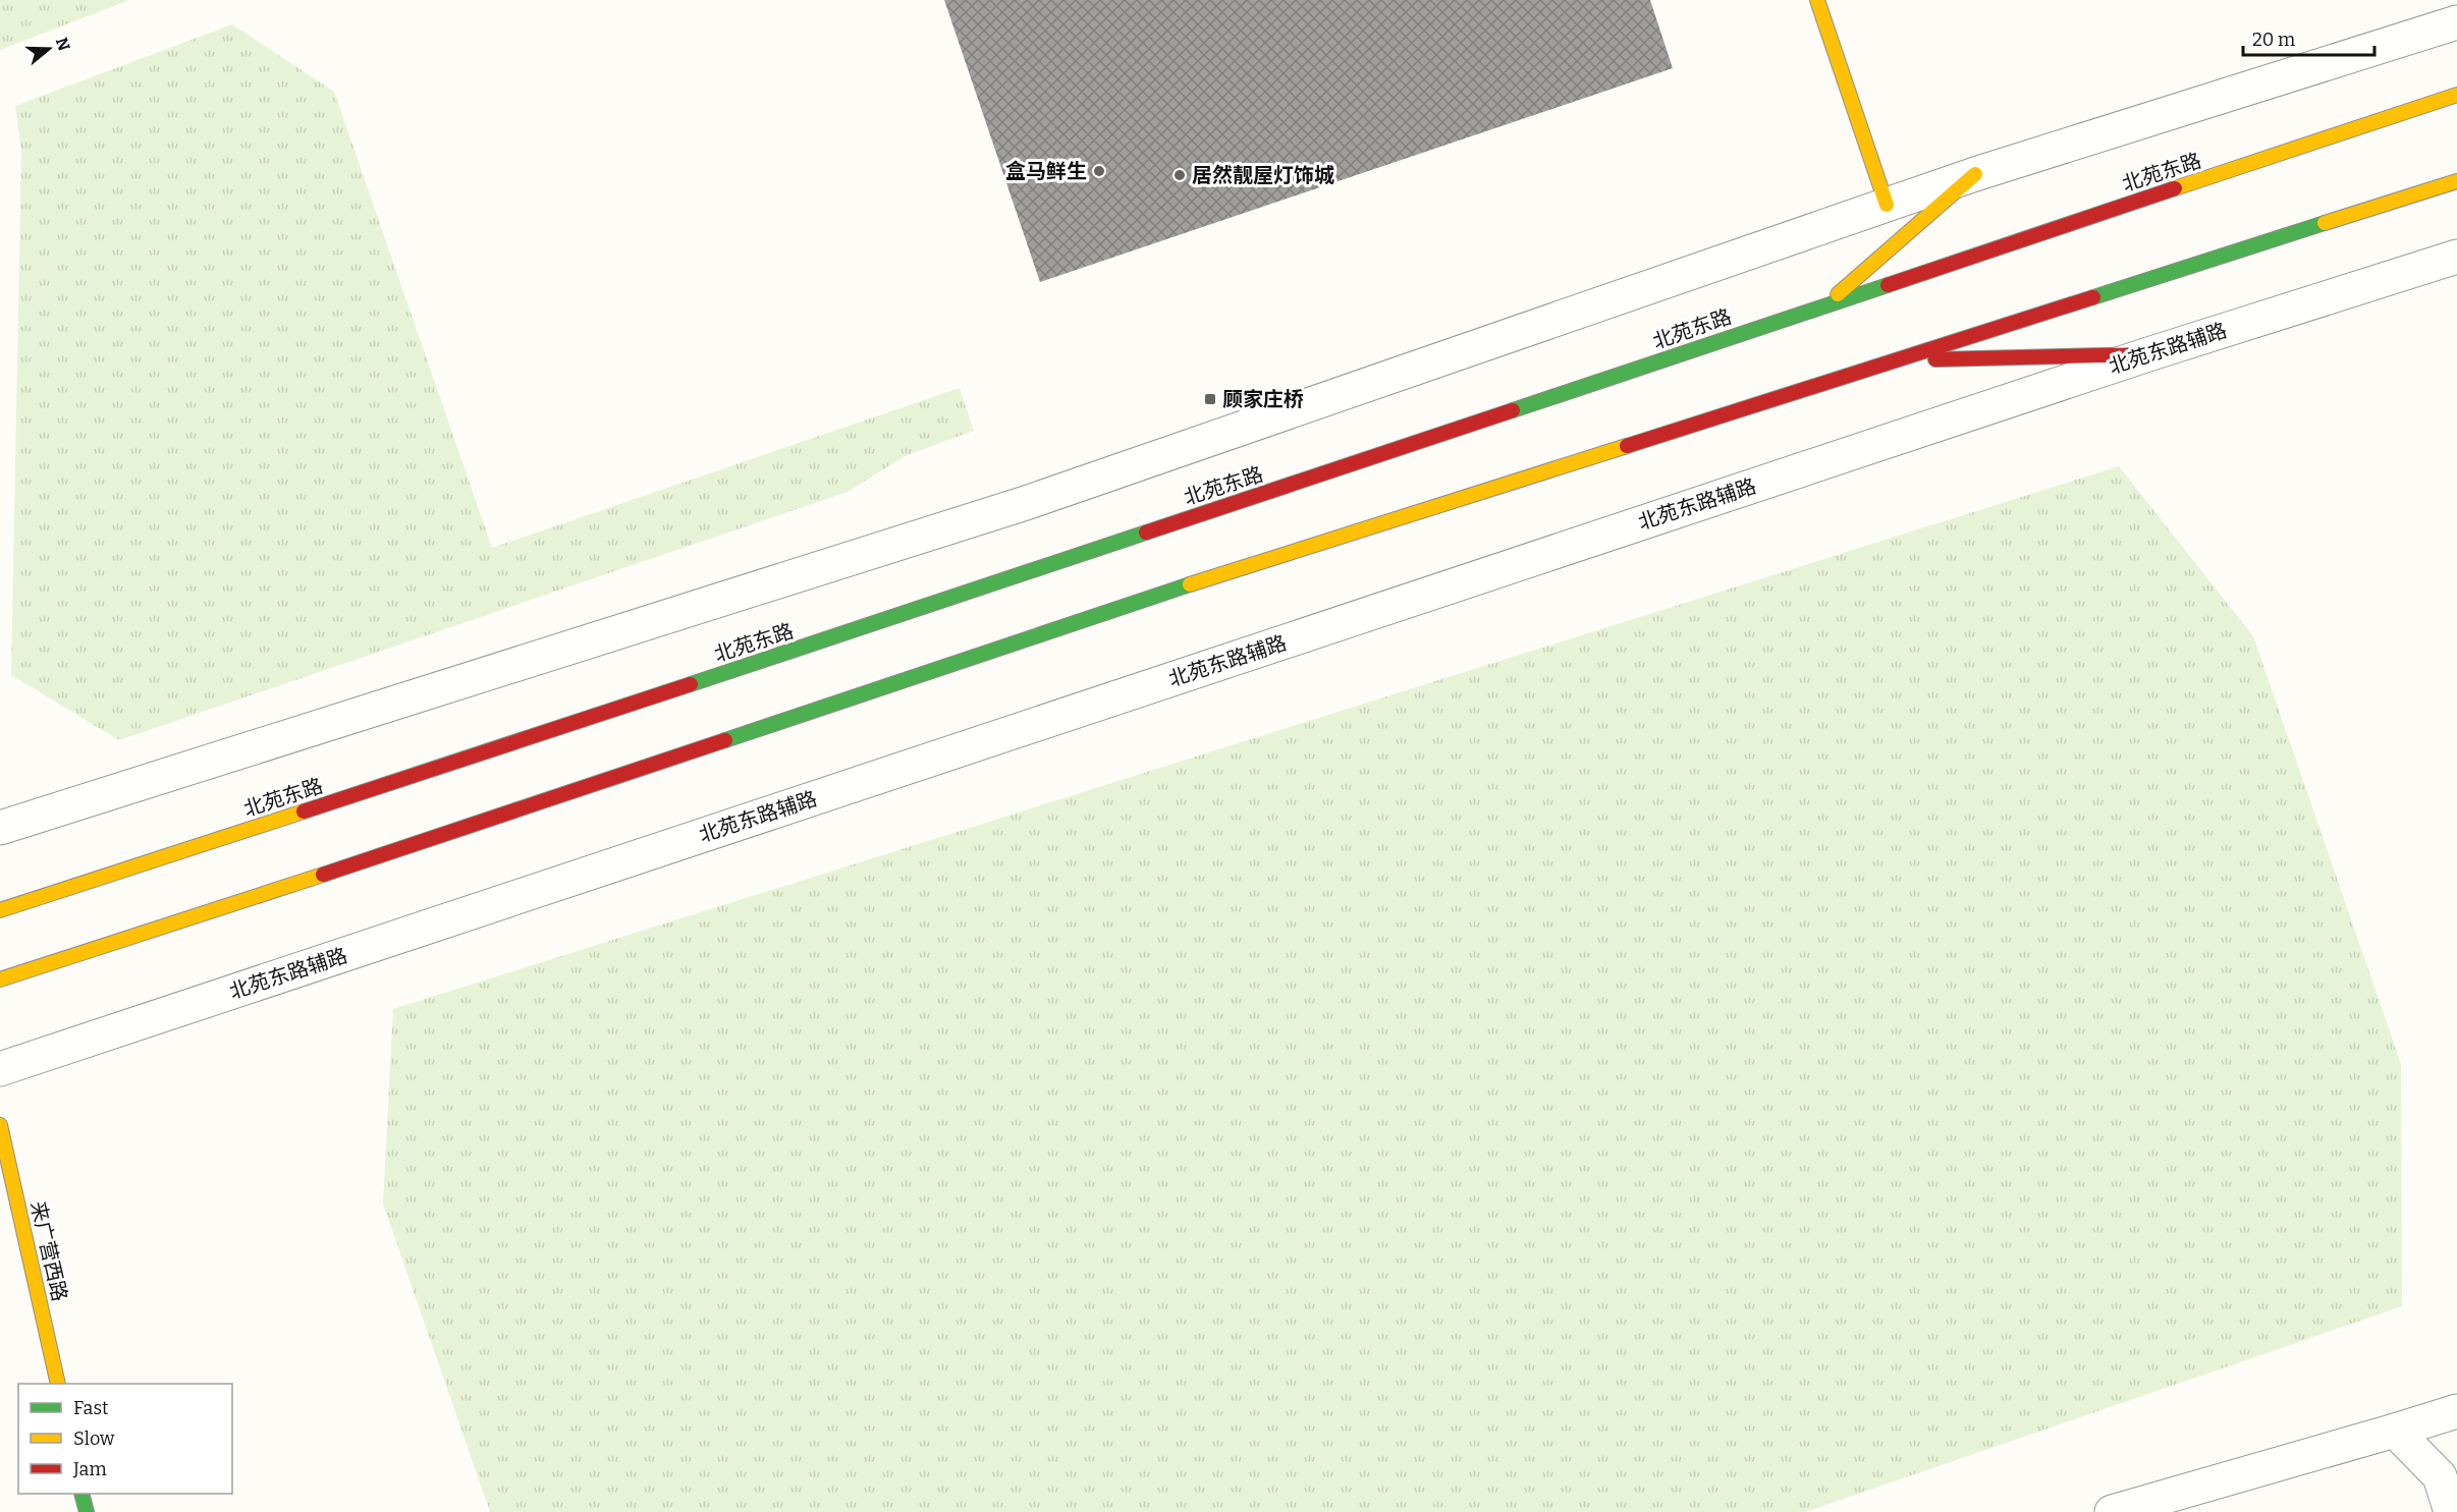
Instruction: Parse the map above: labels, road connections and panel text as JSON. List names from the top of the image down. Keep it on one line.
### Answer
{"streets":{"main road":["北苑东路","来广营西路"],"street":["北苑东路辅路"]},"places":{"other":["盒马鲜生","居然靓屋灯饰城"],"transit":["顾家庄桥"]},"legend":["Fast","Slow","Jam"],"scale_bar":"20 m","north":"right"}
